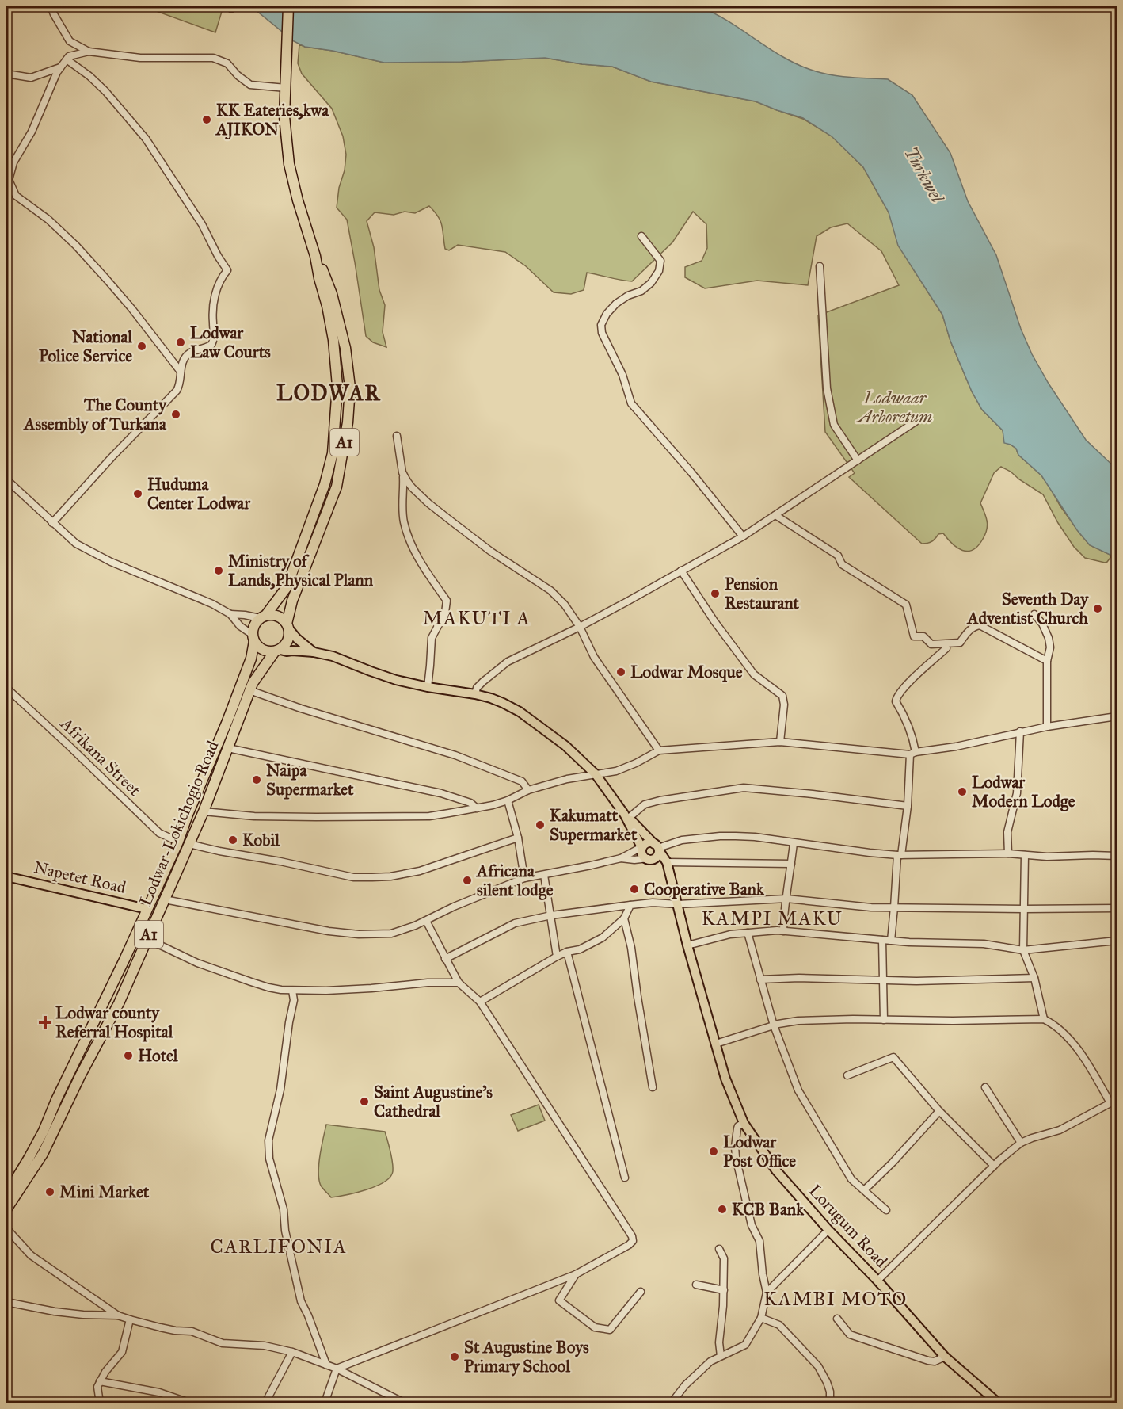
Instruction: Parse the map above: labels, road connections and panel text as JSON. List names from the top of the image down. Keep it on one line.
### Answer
{"streets":{"highway":["A1","Lodwar-Lokichogio Road"],"main road":["Napetet Road","Lorugum Road"],"street":["Afrikana Street"]},"crossings":[["A1","Lodwar-Lokichogio Road"],["Afrikana Street","Lodwar-Lokichogio Road"],["Lodwar-Lokichogio Road","Napetet Road"]],"districts":["LODWAR","MAKUTI A","KAMPI MAKU","CARLIFONIA","KAMBI MOTO"],"water":["Turkwel"],"parks":["Lodwaar Arboretum"],"places":{"other":["KK Eateries,kwa AJIKON","Lodwar Law Courts","National Police Service","The County Assembly of Turkana","Huduma Center Lodwar","Ministry of Lands,Physical Plann","Pension Restaurant","Seventh Day Adventist Church","Lodwar Mosque","Naipa Supermarket","Lodwar Modern Lodge","Kakumatt Supermarket","Kobil","Africana silent lodge","Cooperative Bank","Hotel","Saint Augustine's Cathedral","Lodwar Post Office","Mini Market","KCB Bank","St Augustine Boys Primary School"],"health":["Lodwar county Referral Hospital"]}}
